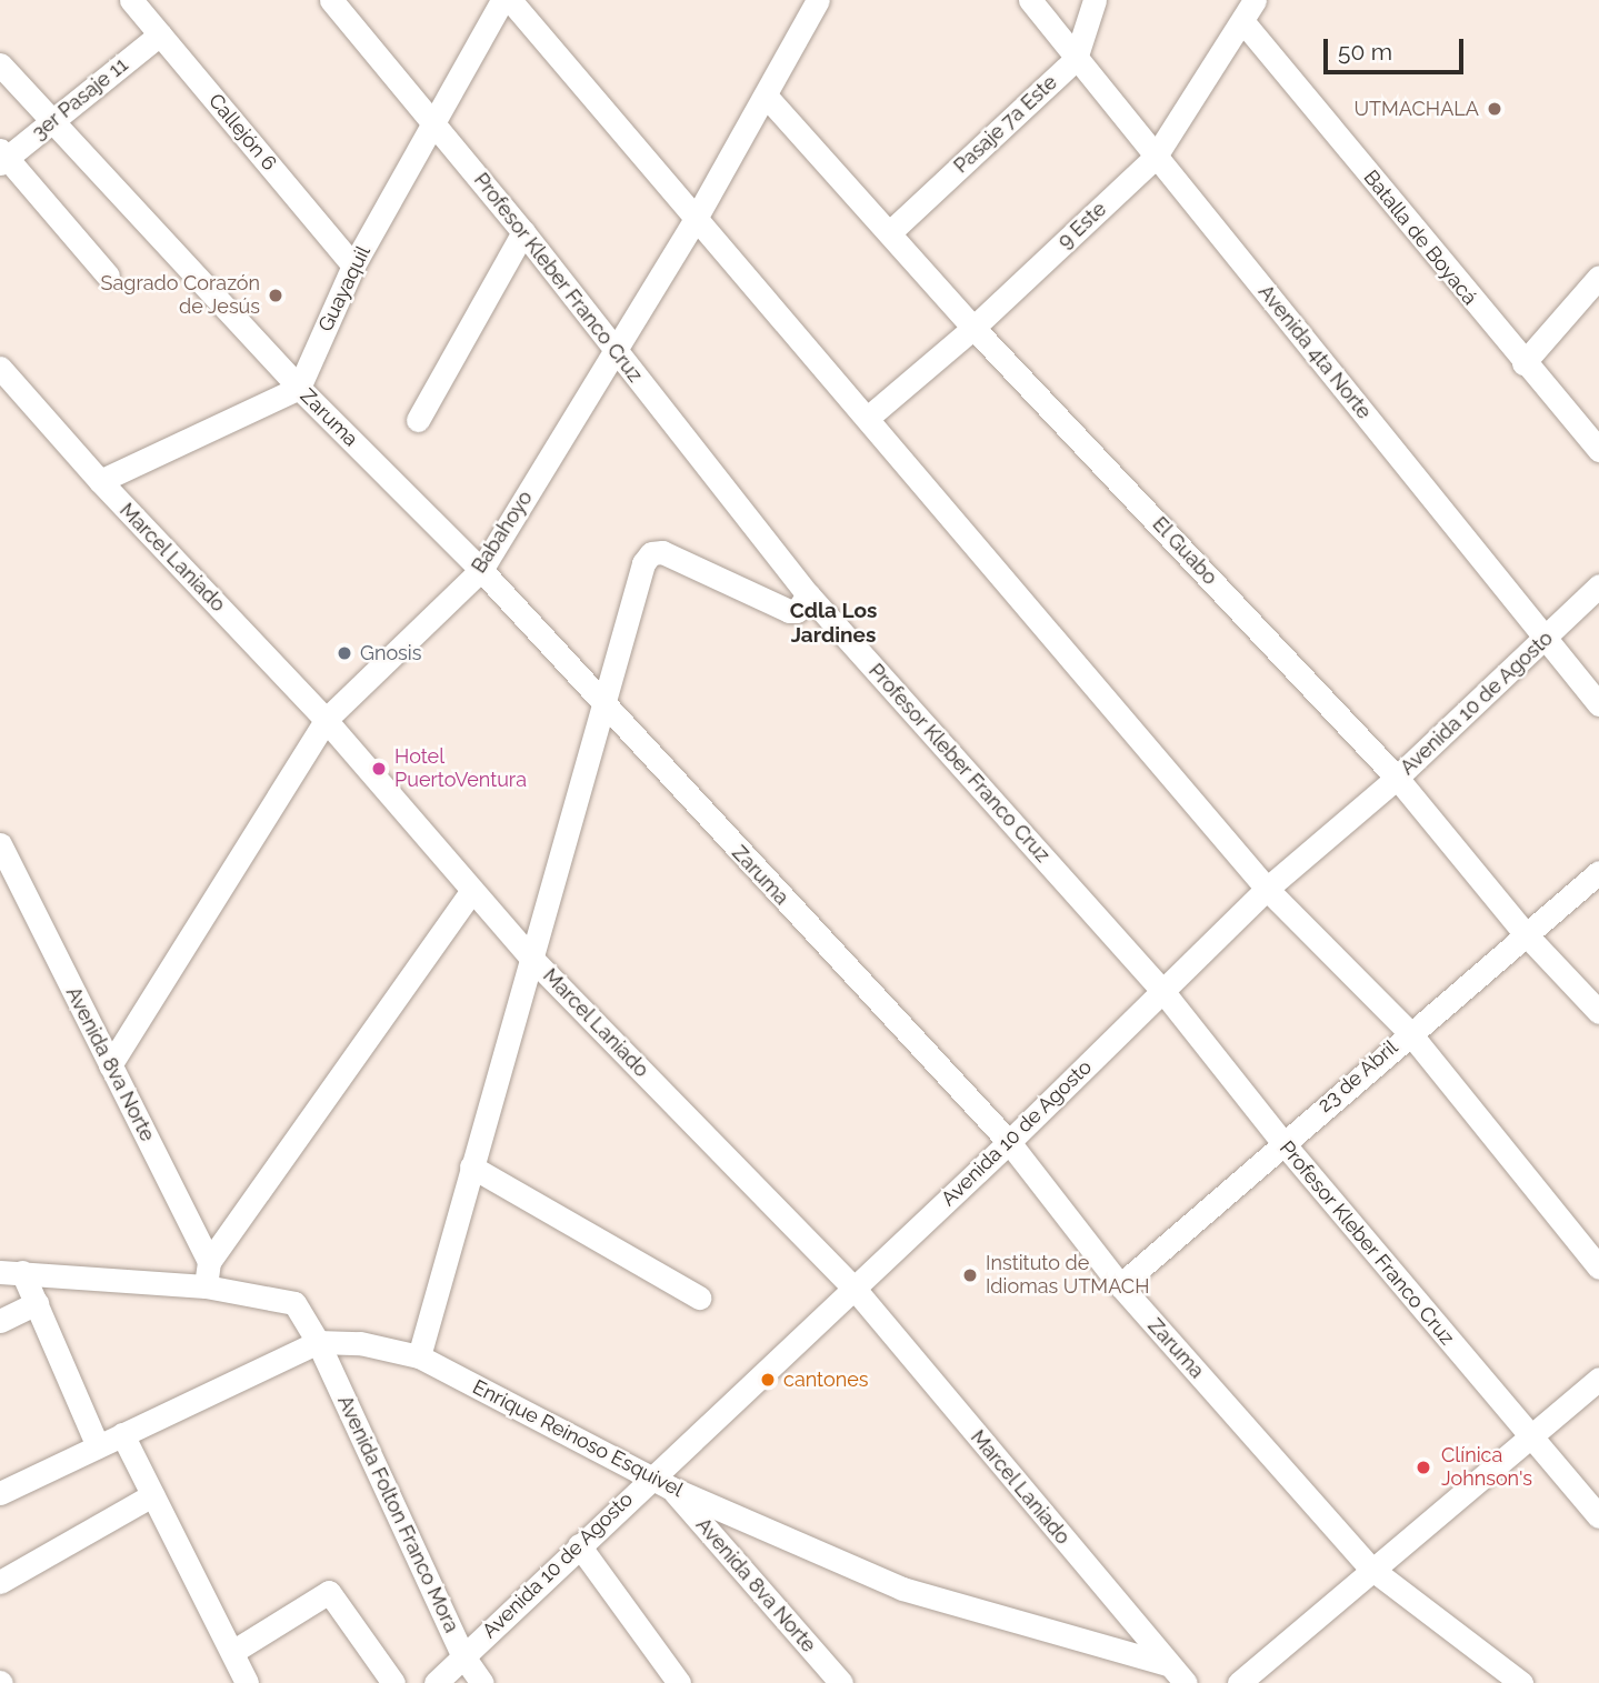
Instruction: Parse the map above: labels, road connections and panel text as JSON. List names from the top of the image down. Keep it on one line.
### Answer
{"streets":{"street":["3er Pasaje 11","Pasaje 7a Este","Callejón 6","9 Este","Batalla de Boyacá","Profesor Kleber Franco Cruz","Guayaquil","Avenida 4ta Norte","Zaruma","Babahoyo","El Guabo","Marcel Laniado","Avenida 10 de Agosto","Avenida 8va Norte","23 de Abril","Enrique Reinoso Esquivel","Avenida Folton Franco Mora"]},"crossings":[["3er Pasaje 11","Callejón 6"],["3er Pasaje 11","Zaruma"],["Pasaje 7a Este","Avenida 4ta Norte"],["Pasaje 7a Este","El Guabo"],["Callejón 6","Guayaquil"],["9 Este","Batalla de Boyacá"],["9 Este","Avenida 4ta Norte"],["9 Este","El Guabo"],["Profesor Kleber Franco Cruz","Guayaquil"],["Profesor Kleber Franco Cruz","Babahoyo"],["Profesor Kleber Franco Cruz","Avenida 10 de Agosto"],["Profesor Kleber Franco Cruz","23 de Abril"],["Guayaquil","Zaruma"],["Avenida 4ta Norte","Avenida 10 de Agosto"],["Zaruma","Babahoyo"],["Zaruma","Avenida 10 de Agosto"],["Zaruma","23 de Abril"],["Babahoyo","El Guabo"],["Babahoyo","Marcel Laniado"],["Babahoyo","Avenida 8va Norte"],["El Guabo","Avenida 10 de Agosto"],["El Guabo","23 de Abril"],["Marcel Laniado","Avenida 10 de Agosto"],["Marcel Laniado","Enrique Reinoso Esquivel"],["Avenida 10 de Agosto","Avenida 8va Norte"],["Avenida 10 de Agosto","Enrique Reinoso Esquivel"],["Avenida 10 de Agosto","Avenida Folton Franco Mora"],["Avenida 8va Norte","Enrique Reinoso Esquivel"],["Avenida 8va Norte","Avenida Folton Franco Mora"],["Enrique Reinoso Esquivel","Avenida Folton Franco Mora"]],"districts":["Cdla Los Jardines"],"places":["UTMACHALA","Sagrado Corazón de Jesús","Gnosis","Hotel PuertoVentura","Instituto de Idiomas UTMACH","cantones","Clínica Johnson's"],"scale_bar":"50 m"}
